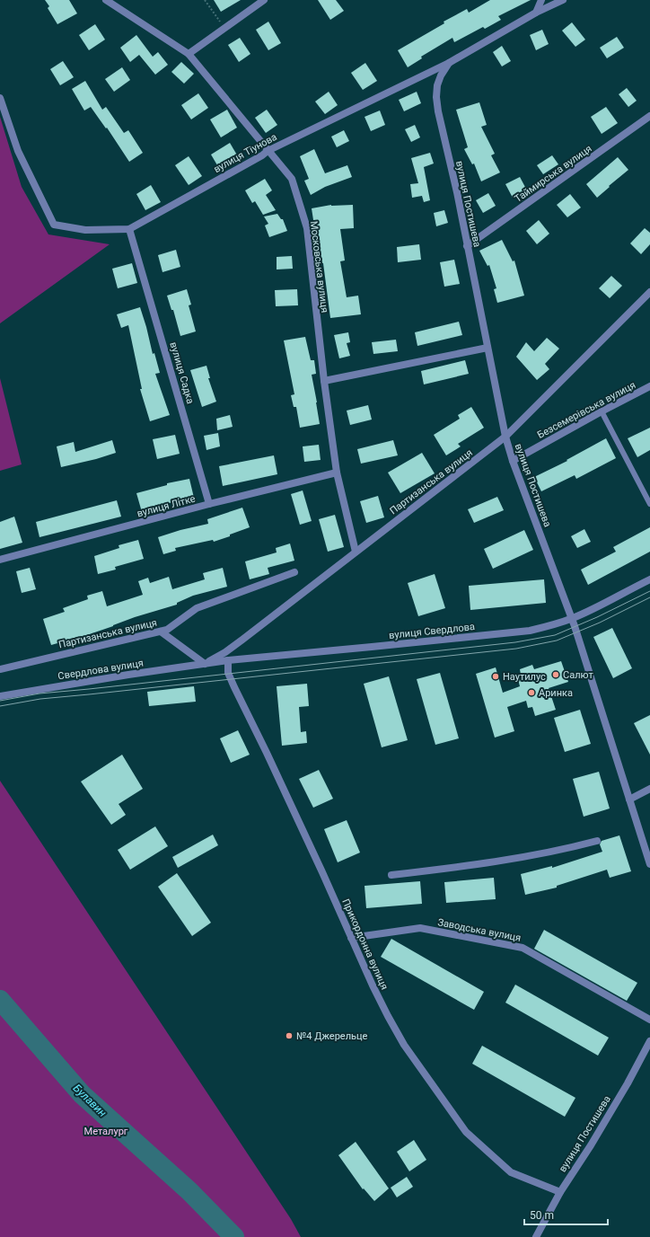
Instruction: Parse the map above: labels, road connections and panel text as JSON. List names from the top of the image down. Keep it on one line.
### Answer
{"streets":{"street":["вулиця Тіунова","Таймирська вулиця","вулиця Постишева","Московська вулиця","вулиця Садка","Безсемерівська вулиця","Партизанська вулиця","вулиця Літке","вулиця Свердлова","Свердлова вулиця","Заводська вулиця","Прикордонна вулиця"]},"crossings":[["вулиця Тіунова","вулиця Постишева"],["вулиця Тіунова","Московська вулиця"],["вулиця Тіунова","вулиця Садка"],["Таймирська вулиця","вулиця Постишева"],["вулиця Постишева","Безсемерівська вулиця"],["вулиця Постишева","Партизанська вулиця"],["вулиця Постишева","вулиця Свердлова"],["вулиця Постишева","Прикордонна вулиця"],["Московська вулиця","Партизанська вулиця"],["Московська вулиця","вулиця Літке"],["вулиця Садка","вулиця Літке"],["Партизанська вулиця","вулиця Свердлова"],["Партизанська вулиця","Свердлова вулиця"],["вулиця Свердлова","Свердлова вулиця"],["вулиця Свердлова","Прикордонна вулиця"],["Заводська вулиця","Прикордонна вулиця"]],"water":["Булавин"],"parks":["Металург"],"places":["Салют","Наутилус","Аринка","№4 Джерельце"],"scale_bar":"50 m"}
